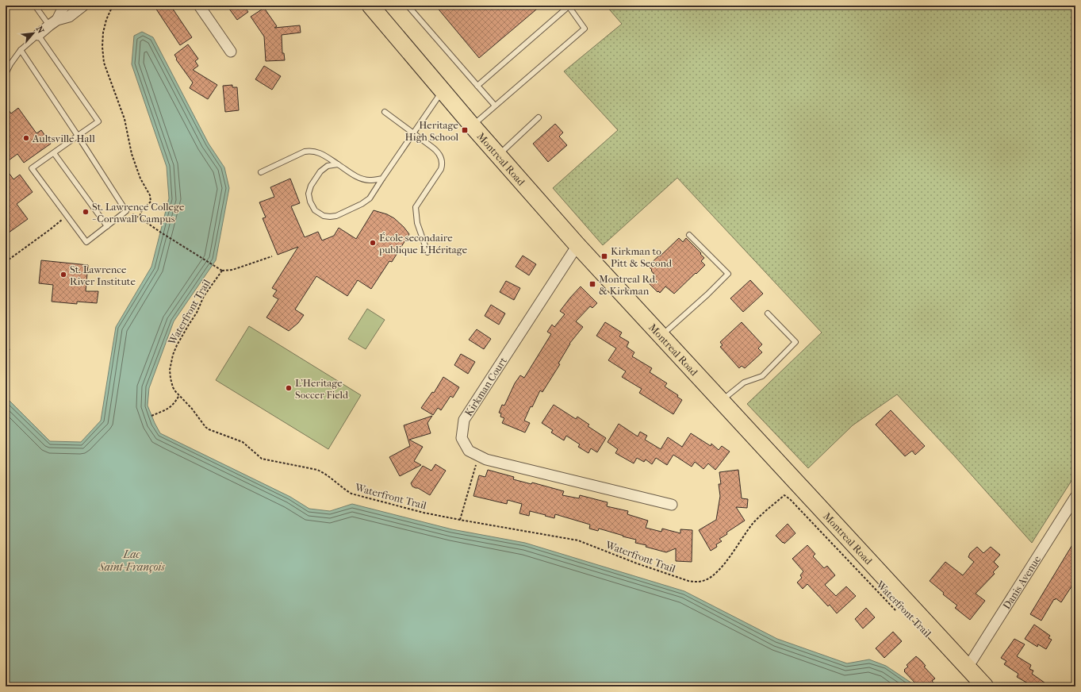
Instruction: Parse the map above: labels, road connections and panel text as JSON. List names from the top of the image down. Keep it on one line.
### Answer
{"streets":{"main road":["Montreal Road"],"street":["Kirkman Court","Danis Avenue"],"path":["Waterfront Trail"]},"crossings":[["Montreal Road","Kirkman Court"],["Montreal Road","Danis Avenue"]],"water":["Lac Saint-François"],"places":{"transit":["Heritage High School","Kirkman to Pitt & Second","Montreal Rd. & Kirkman"],"other":["Aultsville Hall","St. Lawrence College - Cornwall Campus","École secondaire publique L'Héritage","St. Lawrence River Institute","L'Heritage Soccer Field"]},"north":"top right"}
